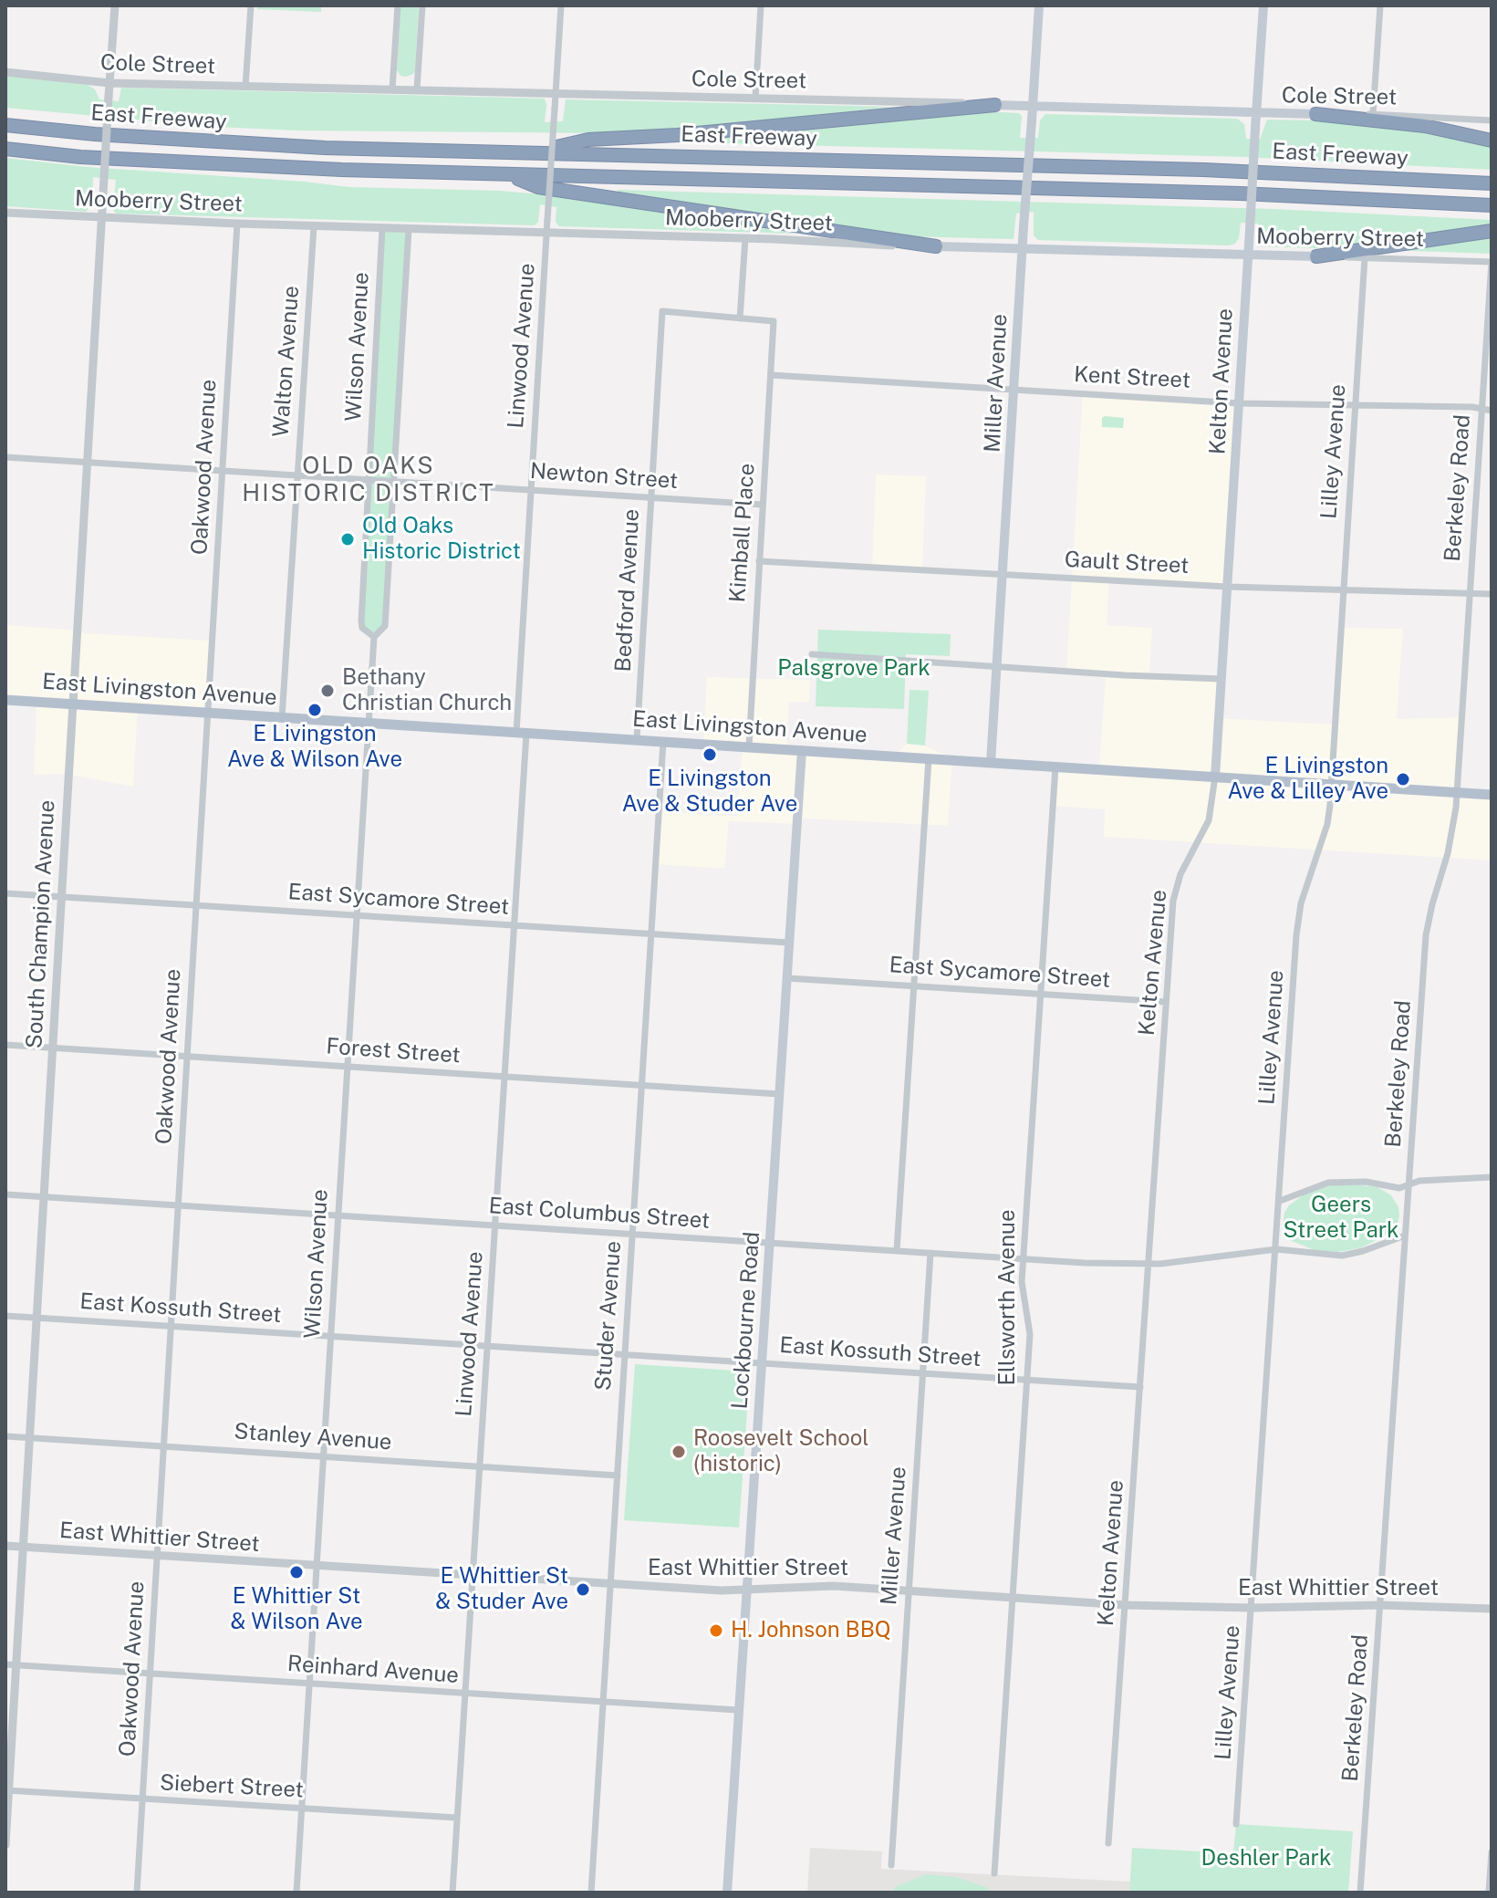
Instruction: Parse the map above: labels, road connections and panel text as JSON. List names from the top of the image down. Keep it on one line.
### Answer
{"streets":{"highway":["East Freeway"],"main road":["Cole Street","Mooberry Street","Kelton Avenue","Miller Avenue","East Livingston Avenue","Lockbourne Road"],"street":["Linwood Avenue","Wilson Avenue","Walton Avenue","Kent Street","Lilley Avenue","Oakwood Avenue","Newton Street","Berkeley Road","Kimball Place","Gault Street","Bedford Avenue","East Sycamore Street","South Champion Avenue","Forest Street","East Columbus Street","Ellsworth Avenue","East Kossuth Street","Studer Avenue","Stanley Avenue","East Whittier Street","Reinhard Avenue","Siebert Street"]},"crossings":[["Cole Street","Linwood Avenue"],["Cole Street","Kelton Avenue"],["Cole Street","Miller Avenue"],["Cole Street","South Champion Avenue"],["Mooberry Street","Linwood Avenue"],["Mooberry Street","Wilson Avenue"],["Mooberry Street","Walton Avenue"],["Mooberry Street","Kelton Avenue"],["Mooberry Street","Miller Avenue"],["Mooberry Street","Lilley Avenue"],["Mooberry Street","Oakwood Avenue"],["Mooberry Street","Berkeley Road"],["Mooberry Street","South Champion Avenue"],["Linwood Avenue","Newton Street"],["Linwood Avenue","East Livingston Avenue"],["Linwood Avenue","East Sycamore Street"],["Linwood Avenue","Forest Street"],["Linwood Avenue","East Columbus Street"],["Linwood Avenue","East Kossuth Street"],["Linwood Avenue","Stanley Avenue"],["Linwood Avenue","East Whittier Street"],["Linwood Avenue","Reinhard Avenue"],["Linwood Avenue","Siebert Street"],["Wilson Avenue","Newton Street"],["Wilson Avenue","East Livingston Avenue"],["Wilson Avenue","East Sycamore Street"],["Wilson Avenue","Forest Street"],["Wilson Avenue","East Columbus Street"],["Wilson Avenue","East Kossuth Street"],["Wilson Avenue","Stanley Avenue"],["Wilson Avenue","East Whittier Street"],["Wilson Avenue","Reinhard Avenue"],["Wilson Avenue","Siebert Street"],["Walton Avenue","Newton Street"],["Walton Avenue","East Livingston Avenue"],["Kent Street","Kelton Avenue"],["Kent Street","Miller Avenue"],["Kent Street","Lilley Avenue"],["Kent Street","Berkeley Road"],["Kent Street","Kimball Place"],["Kelton Avenue","Gault Street"],["Kelton Avenue","East Livingston Avenue"],["Kelton Avenue","East Sycamore Street"],["Kelton Avenue","East Columbus Street"],["Kelton Avenue","East Kossuth Street"],["Kelton Avenue","East Whittier Street"],["Miller Avenue","Gault Street"],["Miller Avenue","East Livingston Avenue"],["Miller Avenue","East Columbus Street"],["Miller Avenue","East Kossuth Street"],["Miller Avenue","East Whittier Street"],["Lilley Avenue","Gault Street"],["Lilley Avenue","East Livingston Avenue"],["Lilley Avenue","East Columbus Street"],["Lilley Avenue","East Whittier Street"],["Oakwood Avenue","Newton Street"],["Oakwood Avenue","East Livingston Avenue"],["Oakwood Avenue","East Sycamore Street"],["Oakwood Avenue","Forest Street"],["Oakwood Avenue","East Columbus Street"],["Oakwood Avenue","East Kossuth Street"],["Oakwood Avenue","Stanley Avenue"],["Oakwood Avenue","East Whittier Street"],["Oakwood Avenue","Reinhard Avenue"],["Oakwood Avenue","Siebert Street"],["Newton Street","Kimball Place"],["Newton Street","Bedford Avenue"],["Newton Street","South Champion Avenue"],["Berkeley Road","Gault Street"],["Berkeley Road","East Livingston Avenue"],["Berkeley Road","East Columbus Street"],["Berkeley Road","East Whittier Street"],["Kimball Place","Gault Street"],["Kimball Place","Bedford Avenue"],["Kimball Place","East Livingston Avenue"],["Bedford Avenue","East Livingston Avenue"],["East Livingston Avenue","South Champion Avenue"],["East Livingston Avenue","Ellsworth Avenue"],["East Livingston Avenue","Studer Avenue"],["East Livingston Avenue","Lockbourne Road"],["East Sycamore Street","South Champion Avenue"],["East Sycamore Street","Ellsworth Avenue"],["East Sycamore Street","Studer Avenue"],["East Sycamore Street","Lockbourne Road"],["South Champion Avenue","Forest Street"],["South Champion Avenue","East Columbus Street"],["South Champion Avenue","East Kossuth Street"],["South Champion Avenue","Stanley Avenue"],["South Champion Avenue","East Whittier Street"],["South Champion Avenue","Reinhard Avenue"],["South Champion Avenue","Siebert Street"],["Forest Street","Studer Avenue"],["Forest Street","Lockbourne Road"],["East Columbus Street","Ellsworth Avenue"],["East Columbus Street","Studer Avenue"],["East Columbus Street","Lockbourne Road"],["Ellsworth Avenue","East Kossuth Street"],["Ellsworth Avenue","East Whittier Street"],["East Kossuth Street","Studer Avenue"],["East Kossuth Street","Lockbourne Road"],["Studer Avenue","Stanley Avenue"],["Studer Avenue","East Whittier Street"],["Studer Avenue","Reinhard Avenue"],["Lockbourne Road","East Whittier Street"],["Lockbourne Road","Reinhard Avenue"]],"districts":["OLD OAKS HISTORIC DISTRICT"],"parks":["Palsgrove Park","Geers Street Park","Deshler Park"],"places":["Old Oaks Historic District","Bethany Christian Church","E Livingston Ave & Wilson Ave","E Livingston Ave & Studer Ave","E Livingston Ave & Lilley Ave","Roosevelt School (historic)","E Whittier St & Wilson Ave","E Whittier St & Studer Ave","H. Johnson BBQ"]}
